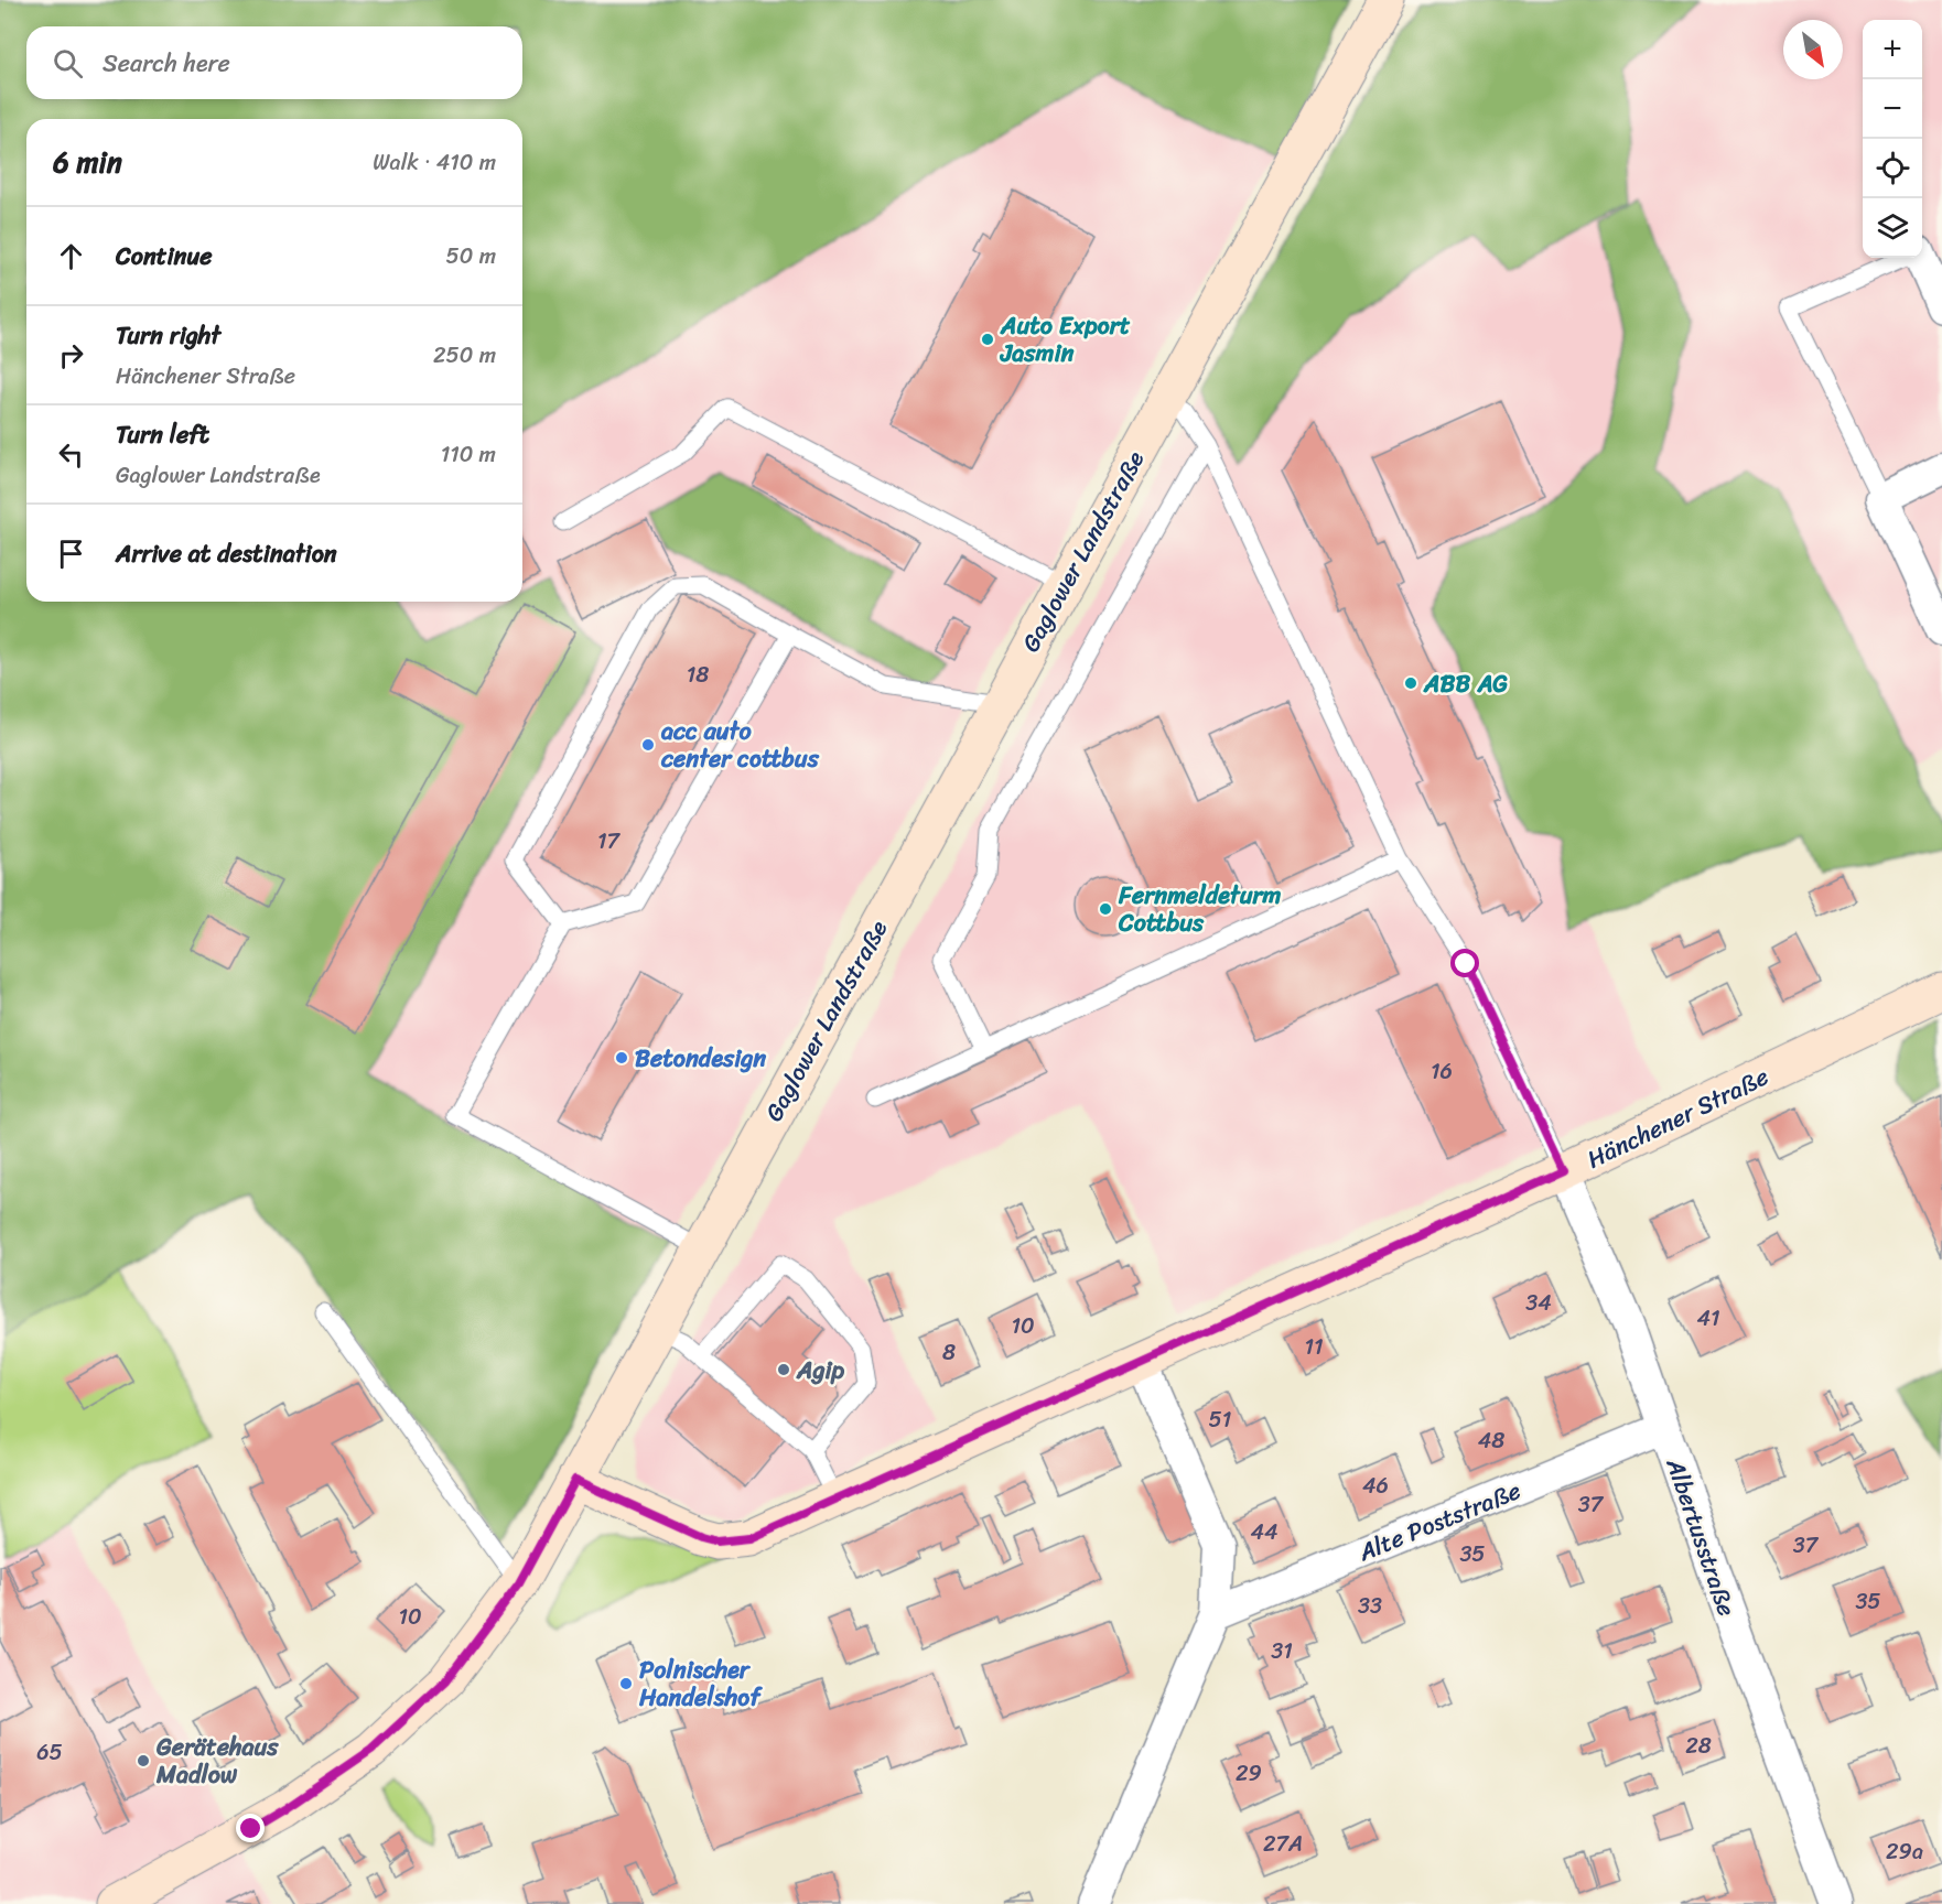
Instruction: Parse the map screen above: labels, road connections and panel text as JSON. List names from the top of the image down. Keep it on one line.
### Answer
{"streets":{"main road":["Gaglower Landstraße","Hänchener Straße"],"street":["Alte Poststraße","Albertusstraße"]},"crossings":[["Gaglower Landstraße","Hänchener Straße"],["Hänchener Straße","Albertusstraße"],["Alte Poststraße","Albertusstraße"]],"places":["Auto Export Jasmin","ABB AG","acc auto center cottbus","Fernmeldeturm Cottbus","Betondesign","Agip","Polnischer Handelshof","Gerätehaus Madlow"],"house_numbers":["18","17","16","34","41","10","11","8","51","48","46","37","44","37","35","35","33","10","31","28","65","29","27A","29a"],"north":"bottom right","page":{"map_buttons":["+","−"],"search":"Search here","heading":["6 min","Walk · 410 m"],"list":[["Continue","50 m"],["Turn right","Hänchener Straße","250 m"],["Turn left","Gaglower Landstraße","110 m"],"Arrive at destination"]}}
